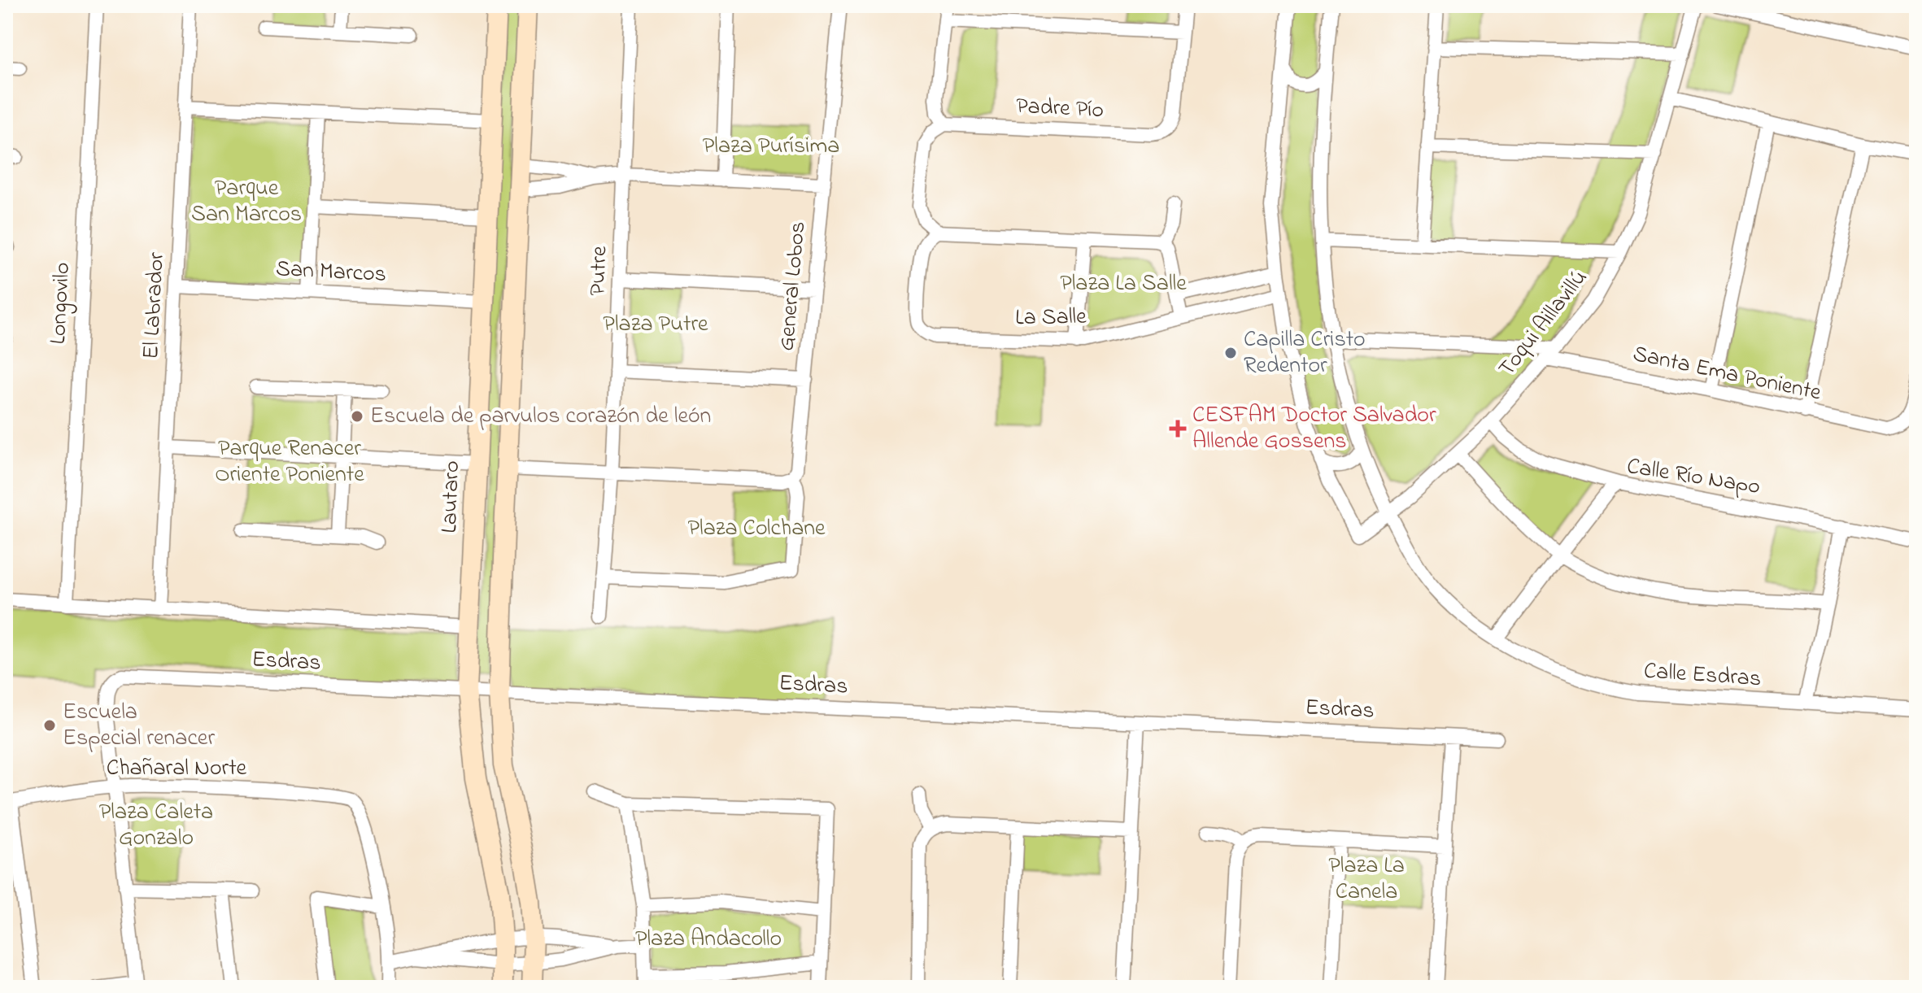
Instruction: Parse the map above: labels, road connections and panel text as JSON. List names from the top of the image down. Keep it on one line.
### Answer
{"streets":{"street":["Padre Pío","Putre","San Marcos","General Lobos","Longovilo","El Labrador","La Salle","Toqui Aillavillú","Santa Ema Poniente","Calle Río Napo","Lautaro","Esdras","Calle Esdras","Chañaral Norte"]},"crossings":[["Putre","General Lobos"],["San Marcos","El Labrador"],["San Marcos","Lautaro"],["Longovilo","Esdras"],["El Labrador","Esdras"],["Toqui Aillavillú","Santa Ema Poniente"],["Toqui Aillavillú","Calle Esdras"],["Santa Ema Poniente","Calle Esdras"],["Calle Río Napo","Calle Esdras"],["Lautaro","Esdras"],["Esdras","Chañaral Norte"]],"parks":["Plaza Purísima","Parque San Marcos","Plaza La Salle","Plaza Putre","Parque Renacer Oriente Poniente","Plaza Colchane","Plaza Caleta Gonzalo","Plaza La Canela","Plaza Andacollo"],"places":{"other":["Capilla Cristo Redentor","Escuela de parvulos corazón de león","Escuela Especial renacer"],"health":["CESFAM Doctor Salvador Allende Gossens"]}}
